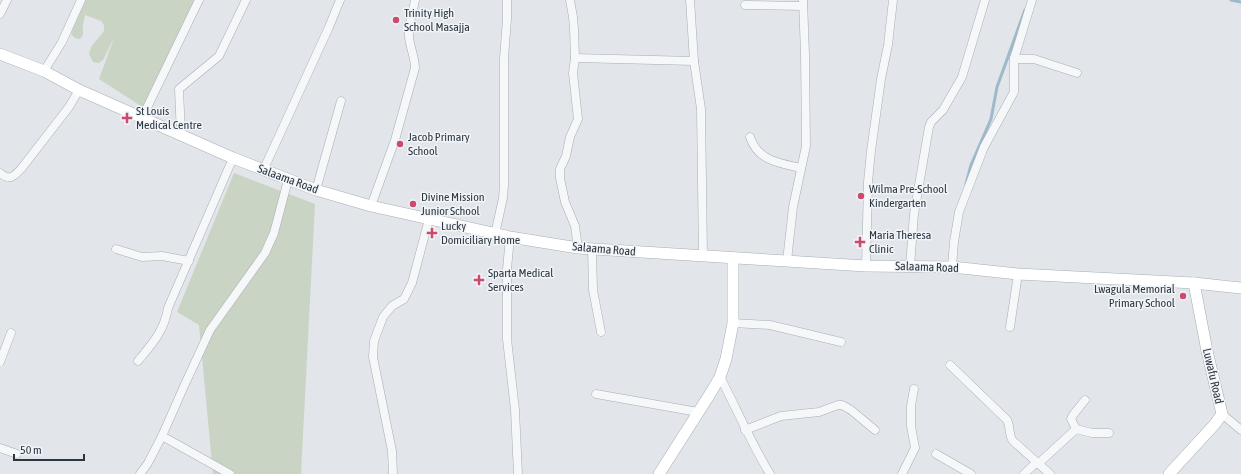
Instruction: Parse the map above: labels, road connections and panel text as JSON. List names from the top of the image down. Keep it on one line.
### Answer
{"streets":{"main road":["Salaama Road","Luwafu Road"]},"crossings":[["Salaama Road","Luwafu Road"]],"places":{"other":["Trinity High School Masajja","Jacob Primary School","Wilma Pre-School Kindergarten","Divine Mission Junior School","Lwagula Memorial Primary School"],"health":["St Louis Medical Centre","Lucky Domiciliary Home","Maria Theresa Clinic","Sparta Medical Services"]},"scale_bar":"50 m"}
